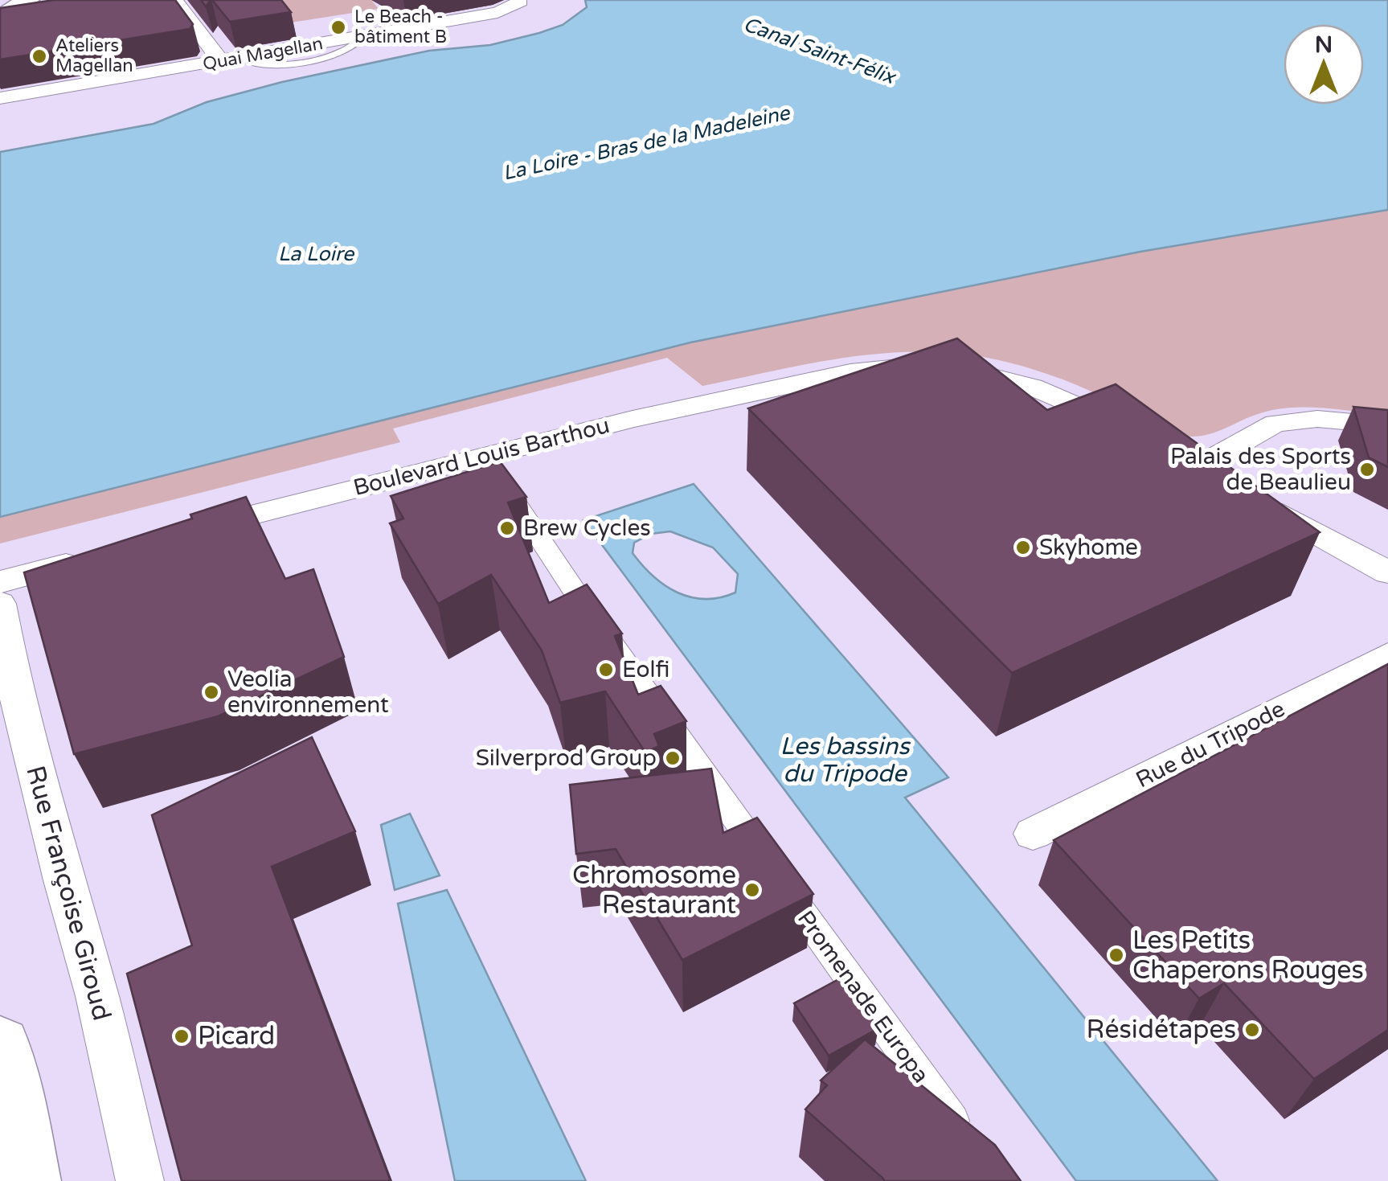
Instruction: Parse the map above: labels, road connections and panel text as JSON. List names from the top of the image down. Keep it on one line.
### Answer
{"streets":{"street":["Quai Magellan","Boulevard Louis Barthou","Rue du Tripode","Rue Françoise Giroud","Promenade Europa"]},"crossings":[["Boulevard Louis Barthou","Promenade Europa"]],"water":["Canal Saint-Félix","La Loire - Bras de la Madeleine","La Loire","Les bassins du Tripode"],"places":["Le Beach - bâtiment B","Ateliers Magellan","Palais des Sports de Beaulieu","Brew Cycles","Skyhome","Eolfi","Veolia environnement","Silverprod Group","Chromosome Restaurant","Les Petits Chaperons Rouges","Résidétapes","Picard"],"north":"top"}
